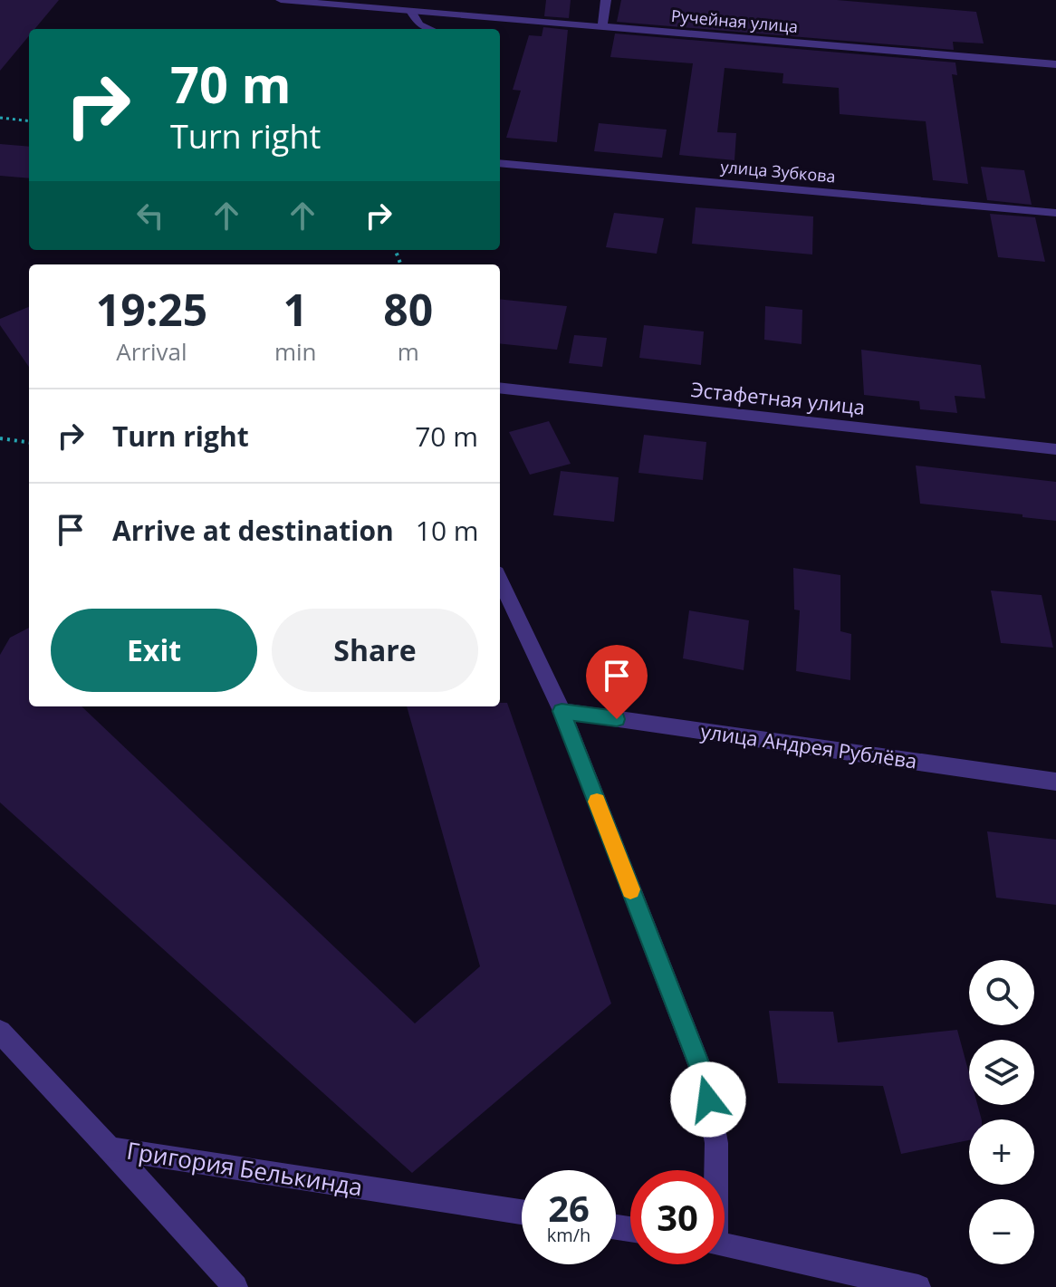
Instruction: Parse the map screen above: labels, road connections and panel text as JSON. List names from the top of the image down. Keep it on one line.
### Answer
{"streets":{"street":["Ручейная улица","улица Зубкова","Эстафетная улица","улица Андрея Рублёва","Григория Белькинда"]},"page":{"turn":["70 m","Turn right"],"eta":["19:25","Arrival","1","min","80","m"],"list":[{"name":"Turn right","value":"70 m"},{"name":"Arrive at destination","value":"10 m"}],"buttons":["Exit","Share"],"map_buttons":["+","−"],"speed":"26 km/h","limit":"30"}}
